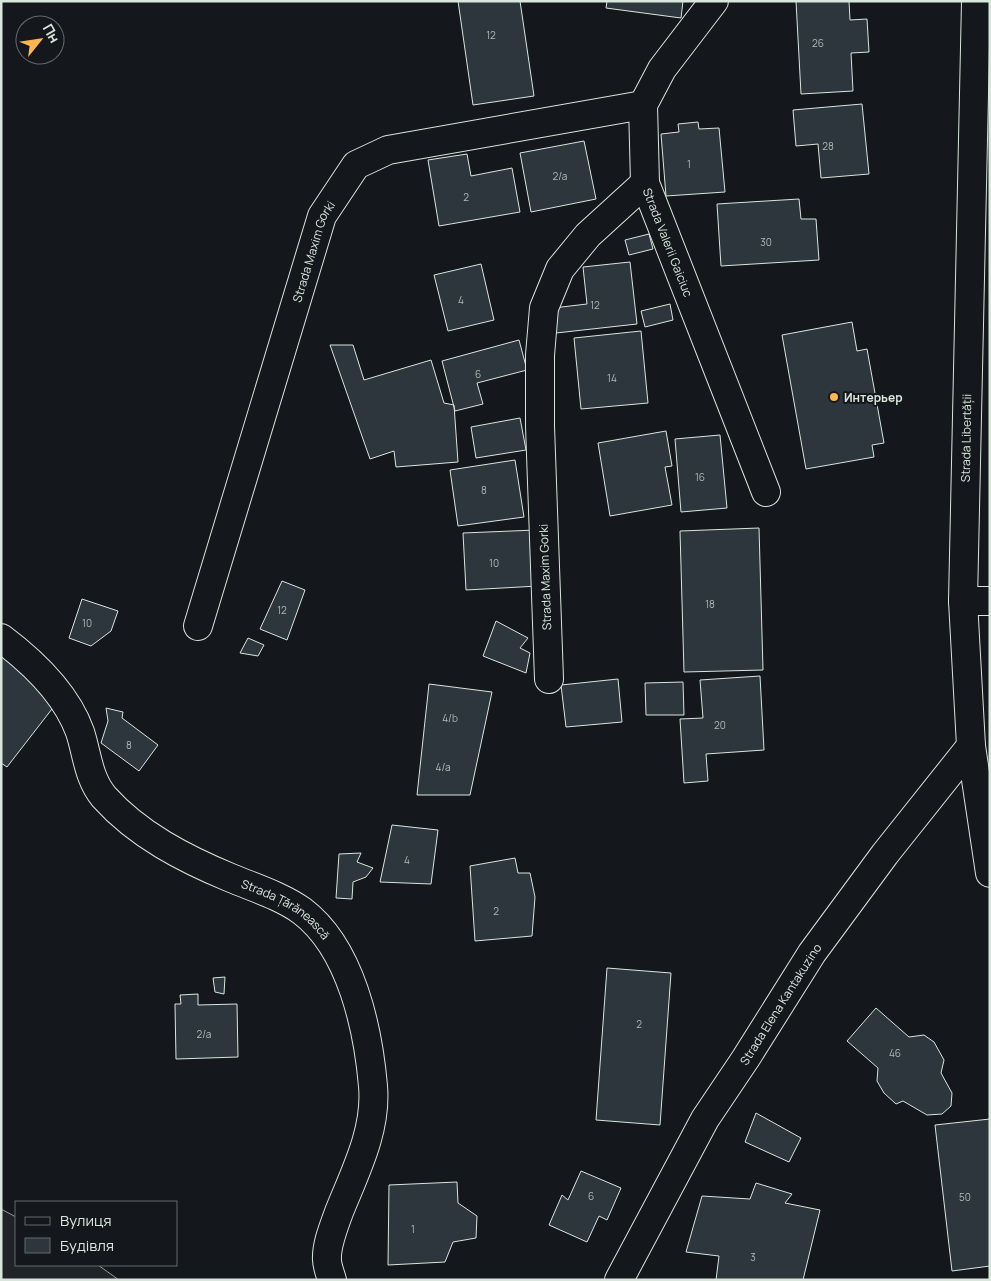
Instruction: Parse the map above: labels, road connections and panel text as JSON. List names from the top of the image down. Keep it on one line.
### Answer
{"streets":{"street":["Strada Valerii Gaiciuc","Strada Maxim Gorki","Strada Libertății","Strada Țărănească","Strada Elena Kantakuzino"]},"crossings":[["Strada Valerii Gaiciuc","Strada Maxim Gorki"],["Strada Libertății","Strada Elena Kantakuzino"]],"places":["Интерьер"],"house_numbers":["12","26","28","1","2/a","2","30","4","12","6","14","16","8","10","18","12","10","4/b","20","8","4/a","4","2","2","2/a","46","6","50","1","3"],"legend":["Вулиця","Будівля"],"north":"top right"}
